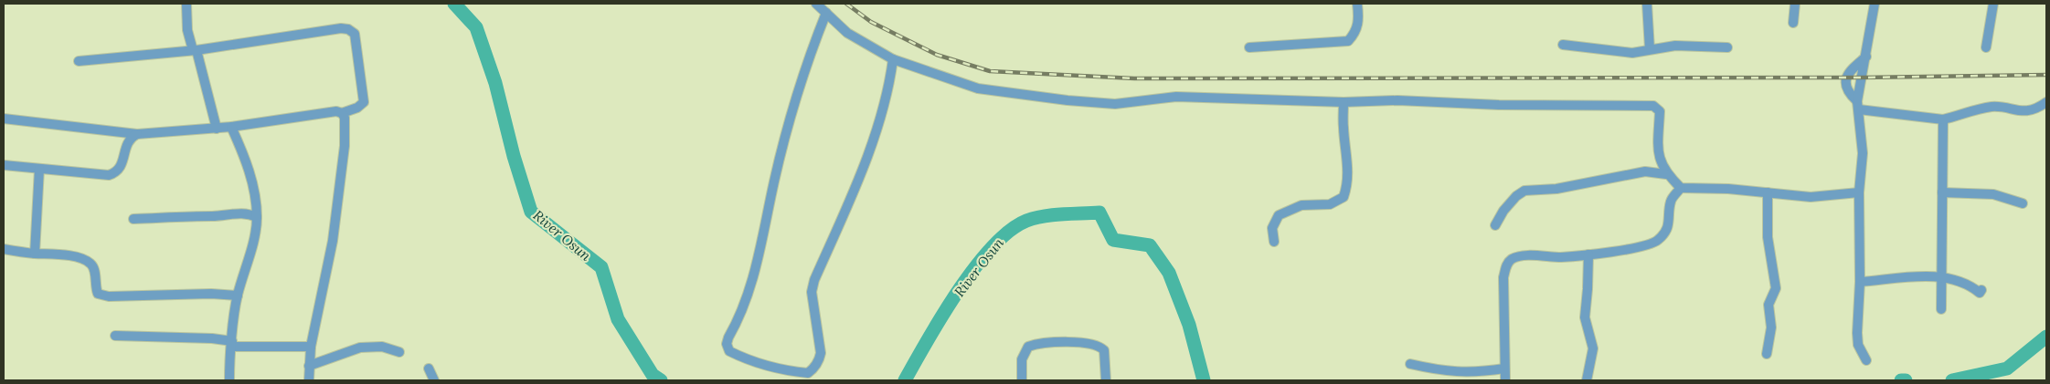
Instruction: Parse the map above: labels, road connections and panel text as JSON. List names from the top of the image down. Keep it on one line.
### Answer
{"water":["River Osun"]}
